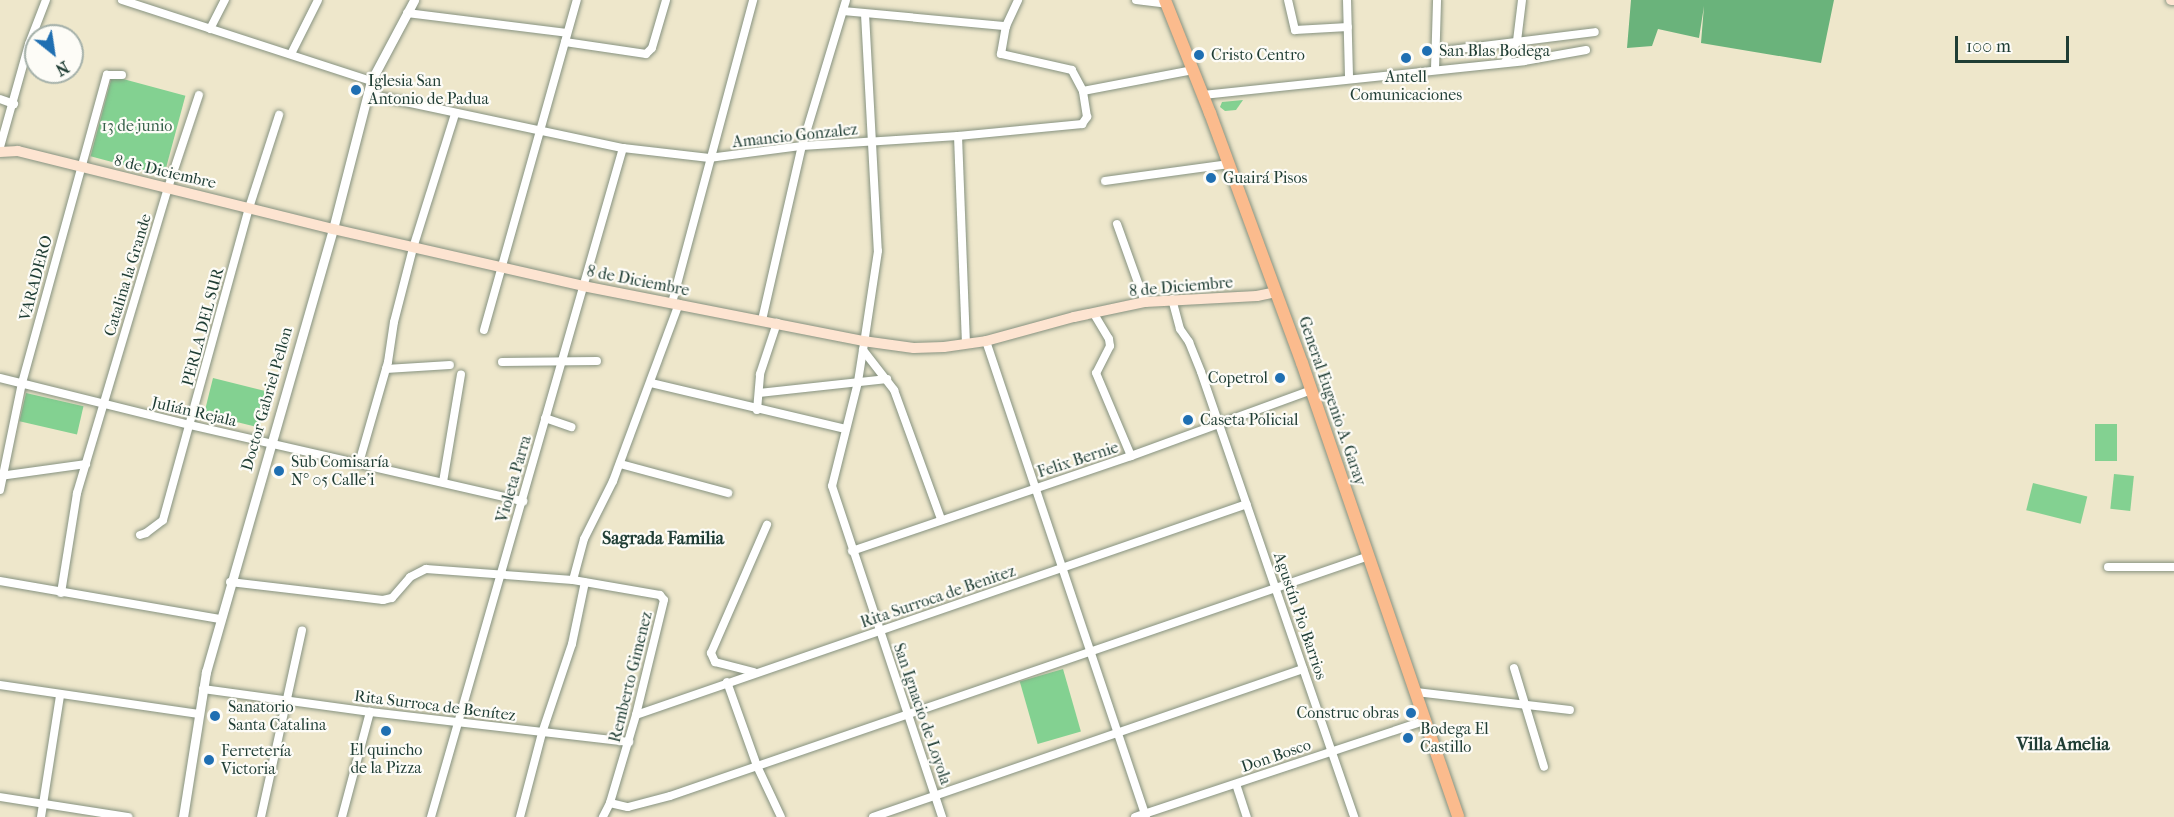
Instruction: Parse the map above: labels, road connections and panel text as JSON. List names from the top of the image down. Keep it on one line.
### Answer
{"streets":{"main road":["8 de Diciembre","General Eugenio A. Garay"],"street":["Amancio Gonzalez","Catalina la Grande","VARADERO","PERLA DEL SUR","Doctor Gabriel Pellon","Julián Rejala","Felix Bernie","Violeta Parra","Rita Surroca de Benitez","Agustín Pio Barrios","Remberto Gimenez","Rita Surroca de Benítez","San Ignacio de Loyola","Don Bosco"]},"crossings":[["Amancio Gonzalez","Doctor Gabriel Pellon"],["Amancio Gonzalez","Violeta Parra"],["Amancio Gonzalez","San Ignacio de Loyola"],["8 de Diciembre","Catalina la Grande"],["8 de Diciembre","VARADERO"],["8 de Diciembre","PERLA DEL SUR"],["8 de Diciembre","Doctor Gabriel Pellon"],["8 de Diciembre","General Eugenio A. Garay"],["8 de Diciembre","Violeta Parra"],["8 de Diciembre","Agustín Pio Barrios"],["8 de Diciembre","San Ignacio de Loyola"],["Catalina la Grande","Julián Rejala"],["VARADERO","Julián Rejala"],["PERLA DEL SUR","Julián Rejala"],["Doctor Gabriel Pellon","Julián Rejala"],["Doctor Gabriel Pellon","Remberto Gimenez"],["Doctor Gabriel Pellon","Rita Surroca de Benítez"],["General Eugenio A. Garay","Felix Bernie"],["General Eugenio A. Garay","Don Bosco"],["Julián Rejala","Violeta Parra"],["Felix Bernie","Agustín Pio Barrios"],["Felix Bernie","San Ignacio de Loyola"],["Violeta Parra","Remberto Gimenez"],["Violeta Parra","Rita Surroca de Benítez"],["Rita Surroca de Benitez","Agustín Pio Barrios"],["Rita Surroca de Benitez","Remberto Gimenez"],["Rita Surroca de Benitez","San Ignacio de Loyola"],["Agustín Pio Barrios","Don Bosco"],["Remberto Gimenez","Rita Surroca de Benítez"]],"districts":["Sagrada Familia","Villa Amelia"],"parks":["13 de junio"],"places":["San Blas Bodega","Cristo Centro","Antell Comunicaciones","Iglesia San Antonio de Padua","Guairá Pisos","Copetrol","Caseta Policial","Sub Comisaría N° 05 Calle'i","Construc obras","Sanatorio Santa Catalina","El quincho de la Pizza","Bodega El Castillo","Ferretería Victoria"],"scale_bar":"100 m","north":"bottom right"}
